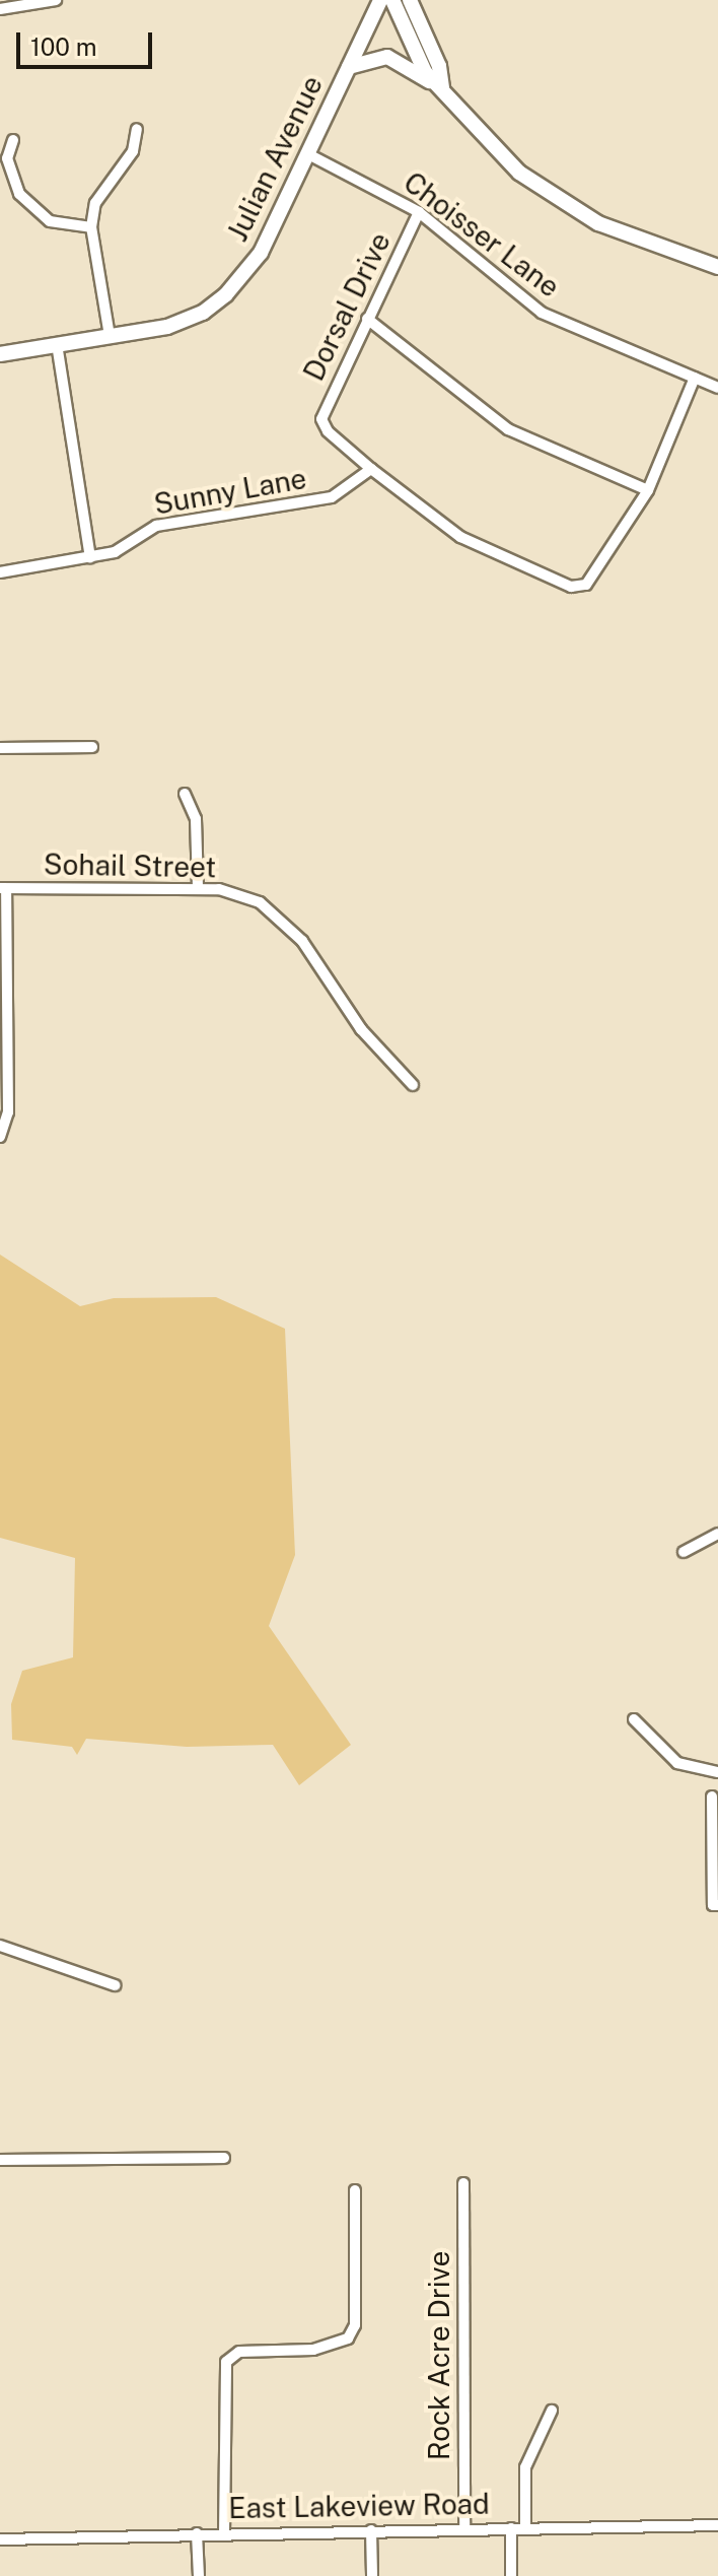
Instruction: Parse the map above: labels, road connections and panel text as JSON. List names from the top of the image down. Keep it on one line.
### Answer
{"streets":{"main road":["Julian Avenue"],"street":["Choisser Lane","Dorsal Drive","Sunny Lane","Sohail Street","Rock Acre Drive","East Lakeview Road"]},"crossings":[["Julian Avenue","Choisser Lane"],["Choisser Lane","Dorsal Drive"],["Dorsal Drive","Sunny Lane"],["Rock Acre Drive","East Lakeview Road"]],"scale_bar":"100 m"}
